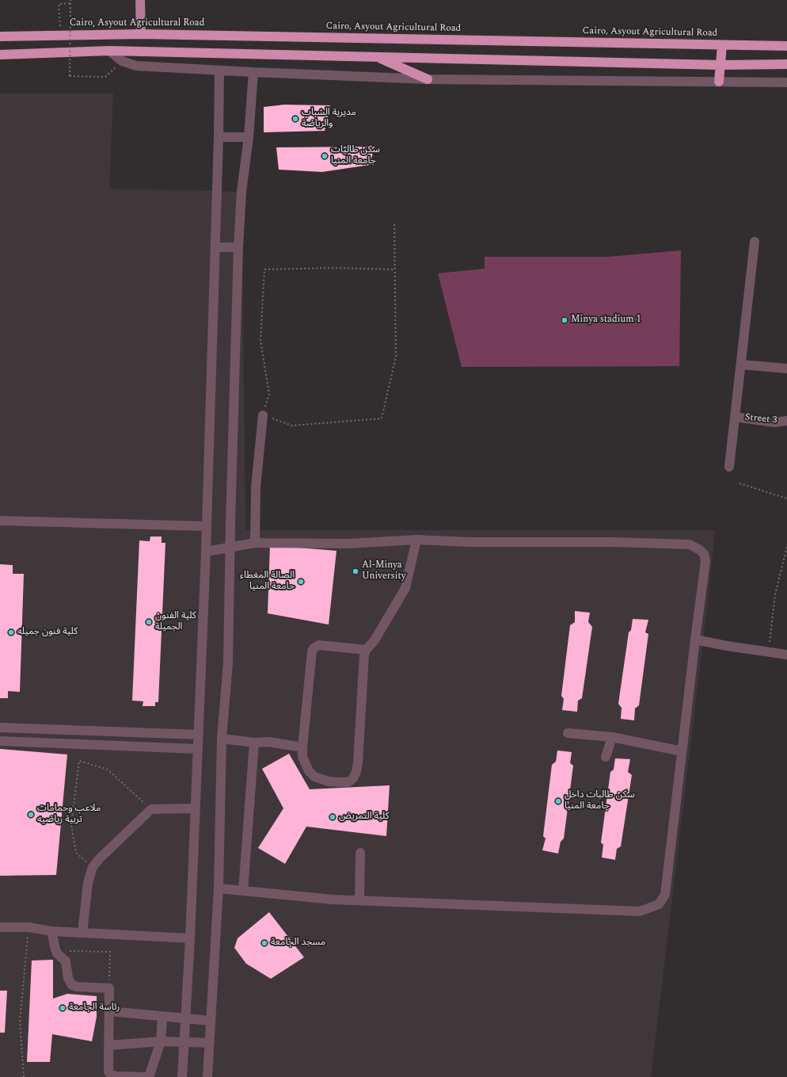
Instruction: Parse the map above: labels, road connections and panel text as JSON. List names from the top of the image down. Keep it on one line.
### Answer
{"streets":{"highway":["Cairo, Asyout Agricultural Road"],"street":["Street 3"]},"places":["مديرية الشباب والرياضة","سكن طاليات جامعة المنيا","Minya stadium 1","Al-Minya University","الصالة المغطاء حامعة المنيا","كلية الفنون الجميلة","كلية فنون جميله","سكن طالبات داخل جامعة المنيا","ملاعب وحمامات تربية رياضيه","كلية التمريض","مسجد الجامعة","رئاسة الجامعة"]}
